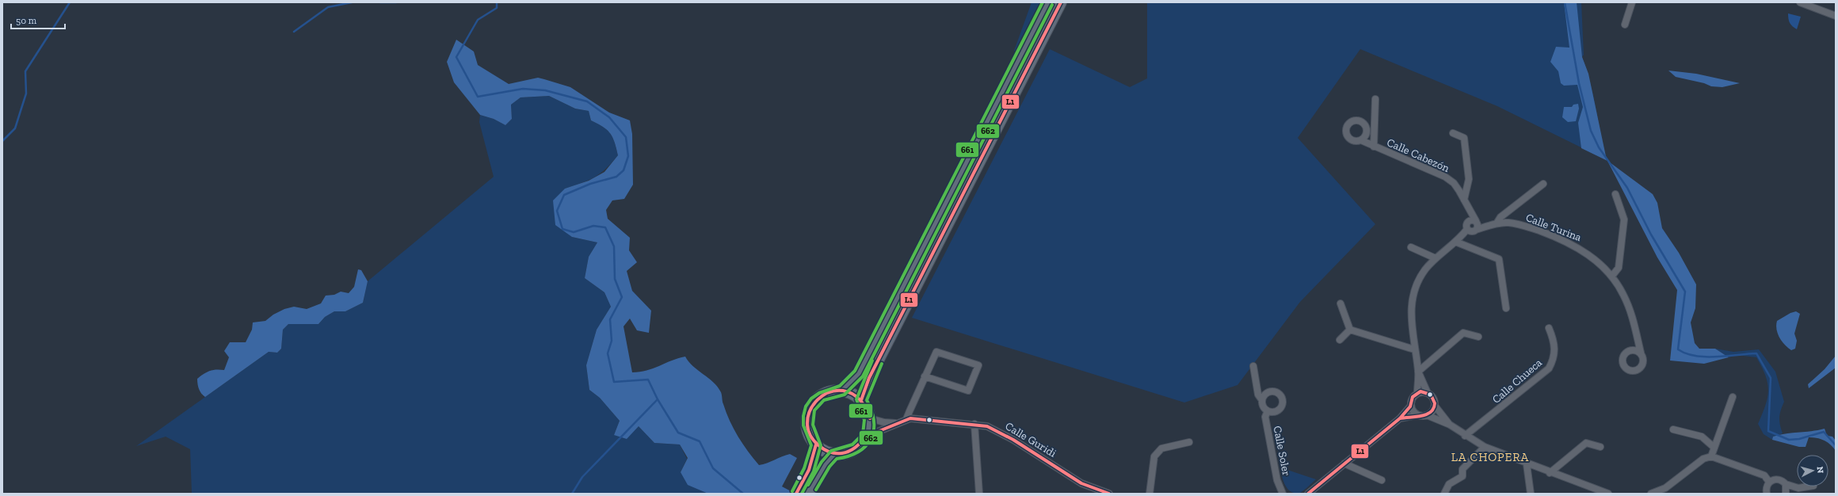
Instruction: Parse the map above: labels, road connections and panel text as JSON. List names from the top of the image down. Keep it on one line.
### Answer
{"streets":{"street":["Calle Cabezón","Calle Turina","Calle Chueca","Calle Guridi","Calle Soler"]},"crossings":[["Calle Cabezón","Calle Turina"]],"districts":["LA CHOPERA"],"lines":["transit line L1","transit line 661","transit line 662"],"scale_bar":"50 m","north":"right"}
